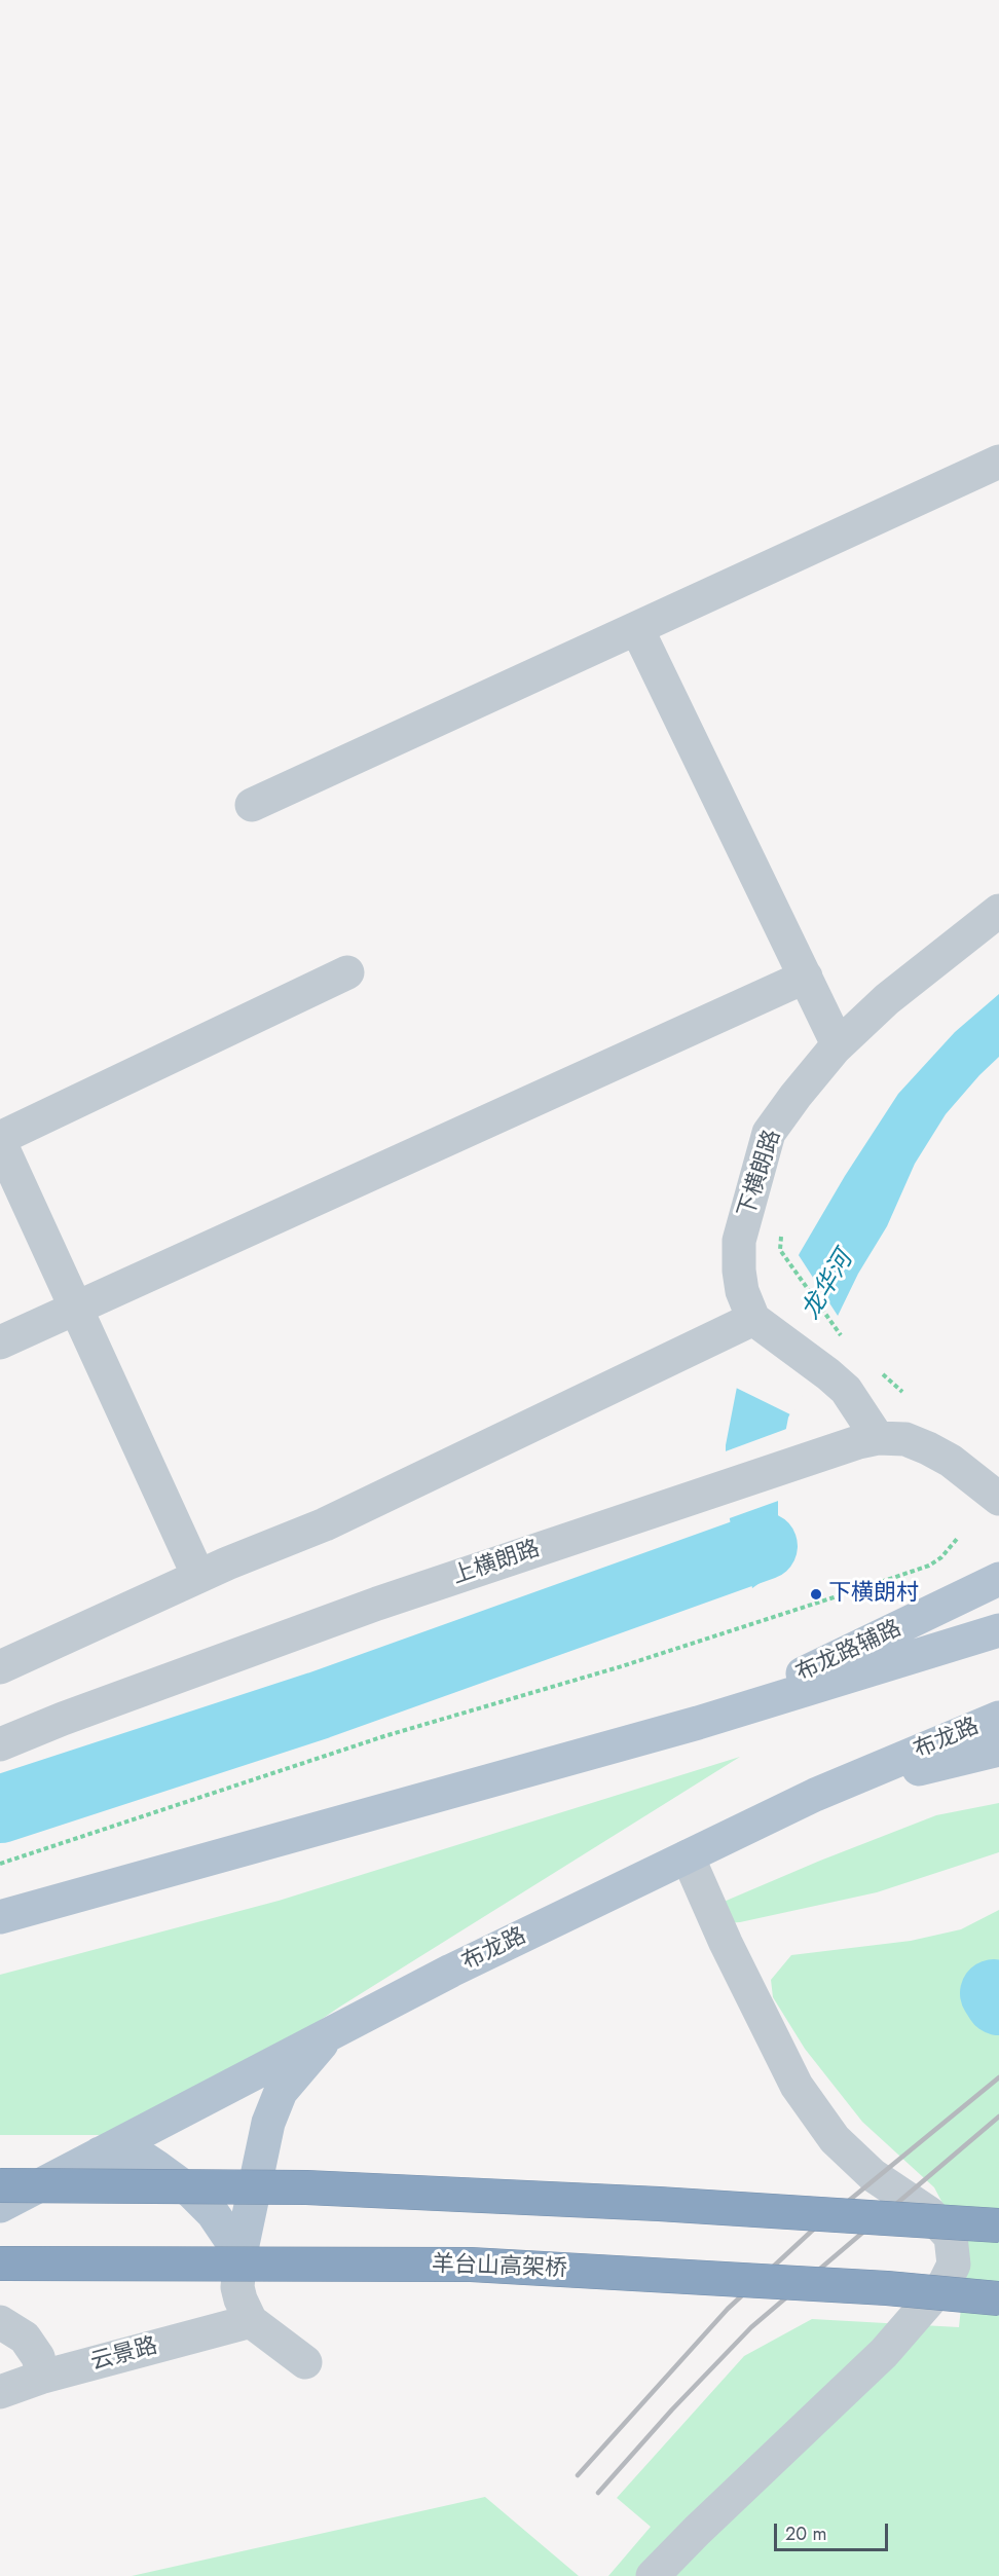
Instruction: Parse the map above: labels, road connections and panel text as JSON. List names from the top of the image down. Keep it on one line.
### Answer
{"streets":{"highway":["羊台山高架桥"],"main road":["布龙路辅路","布龙路"],"street":["下横朗路","上横朗路","云景路"]},"water":["龙华河"],"places":["下横朗村"],"scale_bar":"20 m"}
